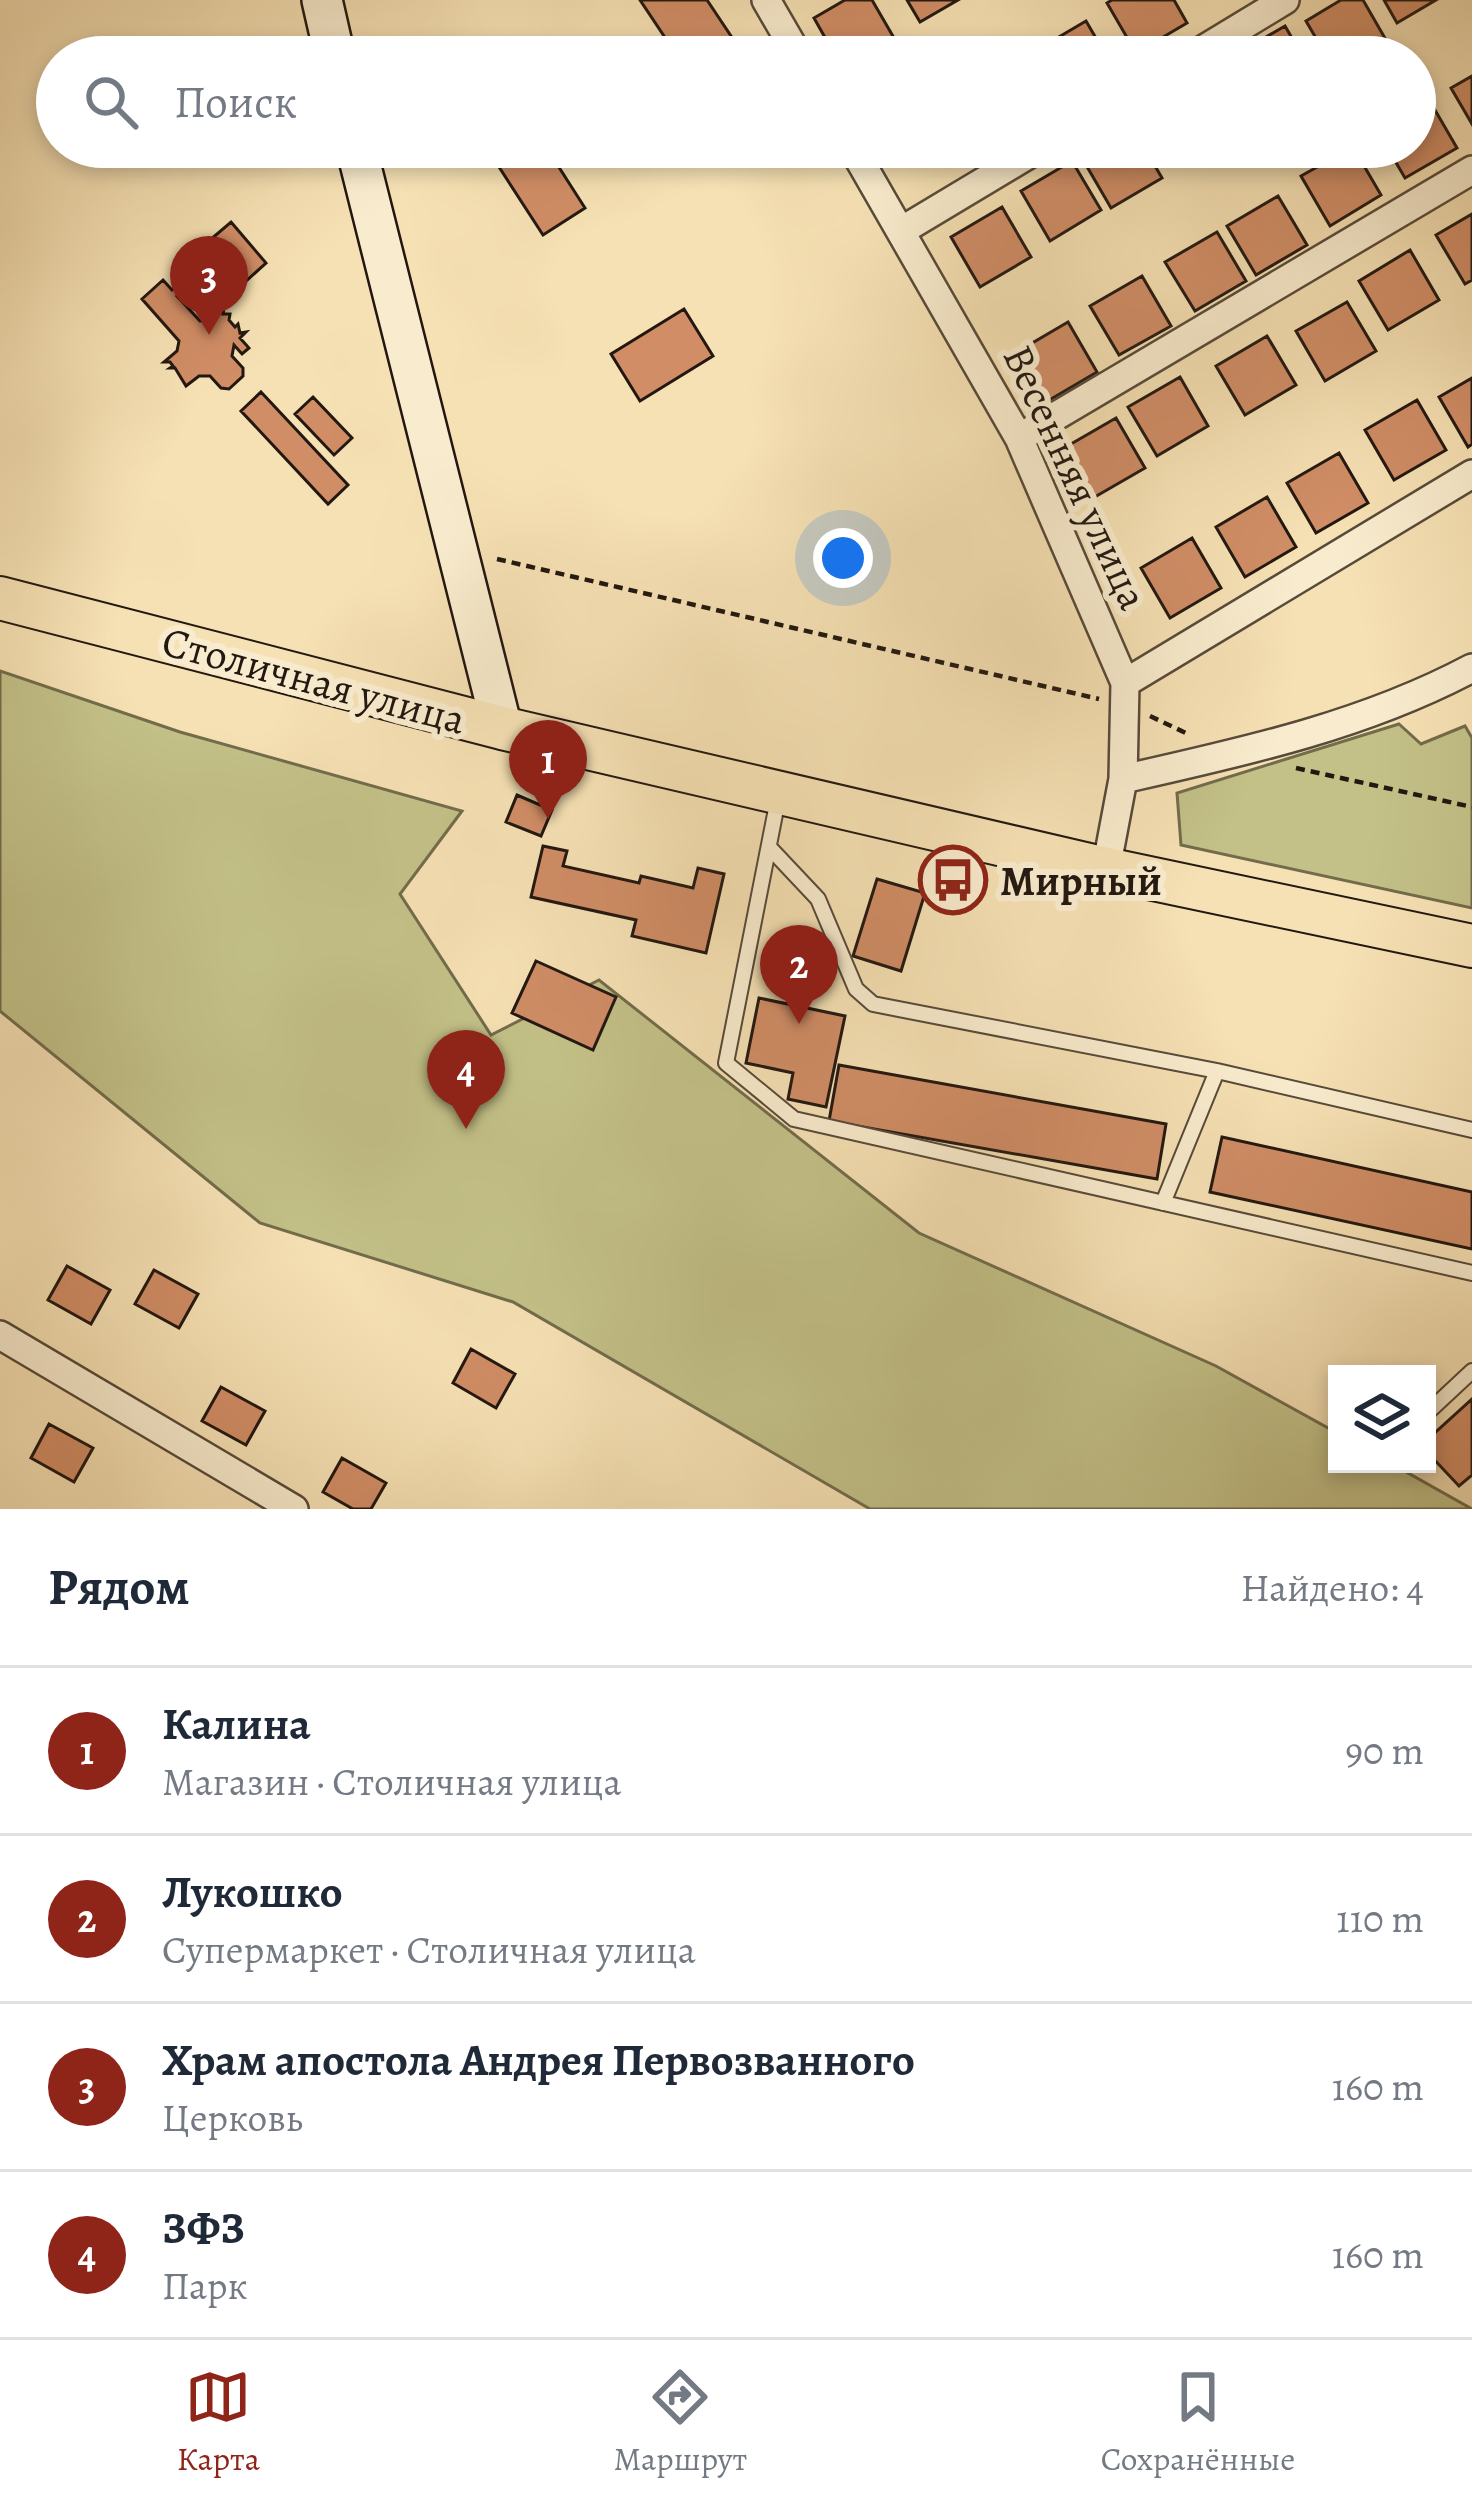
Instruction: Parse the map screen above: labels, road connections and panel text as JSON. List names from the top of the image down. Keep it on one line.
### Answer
{"streets":{"main road":["Столичная улица"],"street":["Весенняя улица"]},"crossings":[["Весенняя улица","Столичная улица"]],"places":{"bus stop":["Мирный"]},"page":{"search":"Поиск","pins":["3","1","2","4"],"heading":["Рядом","Найдено: 4"],"list":[{"mark":"1","name":"Калина","note":"Магазин · Столичная улица","value":"90 m"},{"mark":"2","name":"Лукошко","note":"Супермаркет · Столичная улица","value":"110 m"},{"mark":"3","name":"Храм апостола Андрея Первозванного","note":"Церковь","value":"160 m"},{"mark":"4","name":"ЗФЗ","note":"Парк","value":"160 m"}],"nav":["Карта","Маршрут","Сохранённые"]}}
